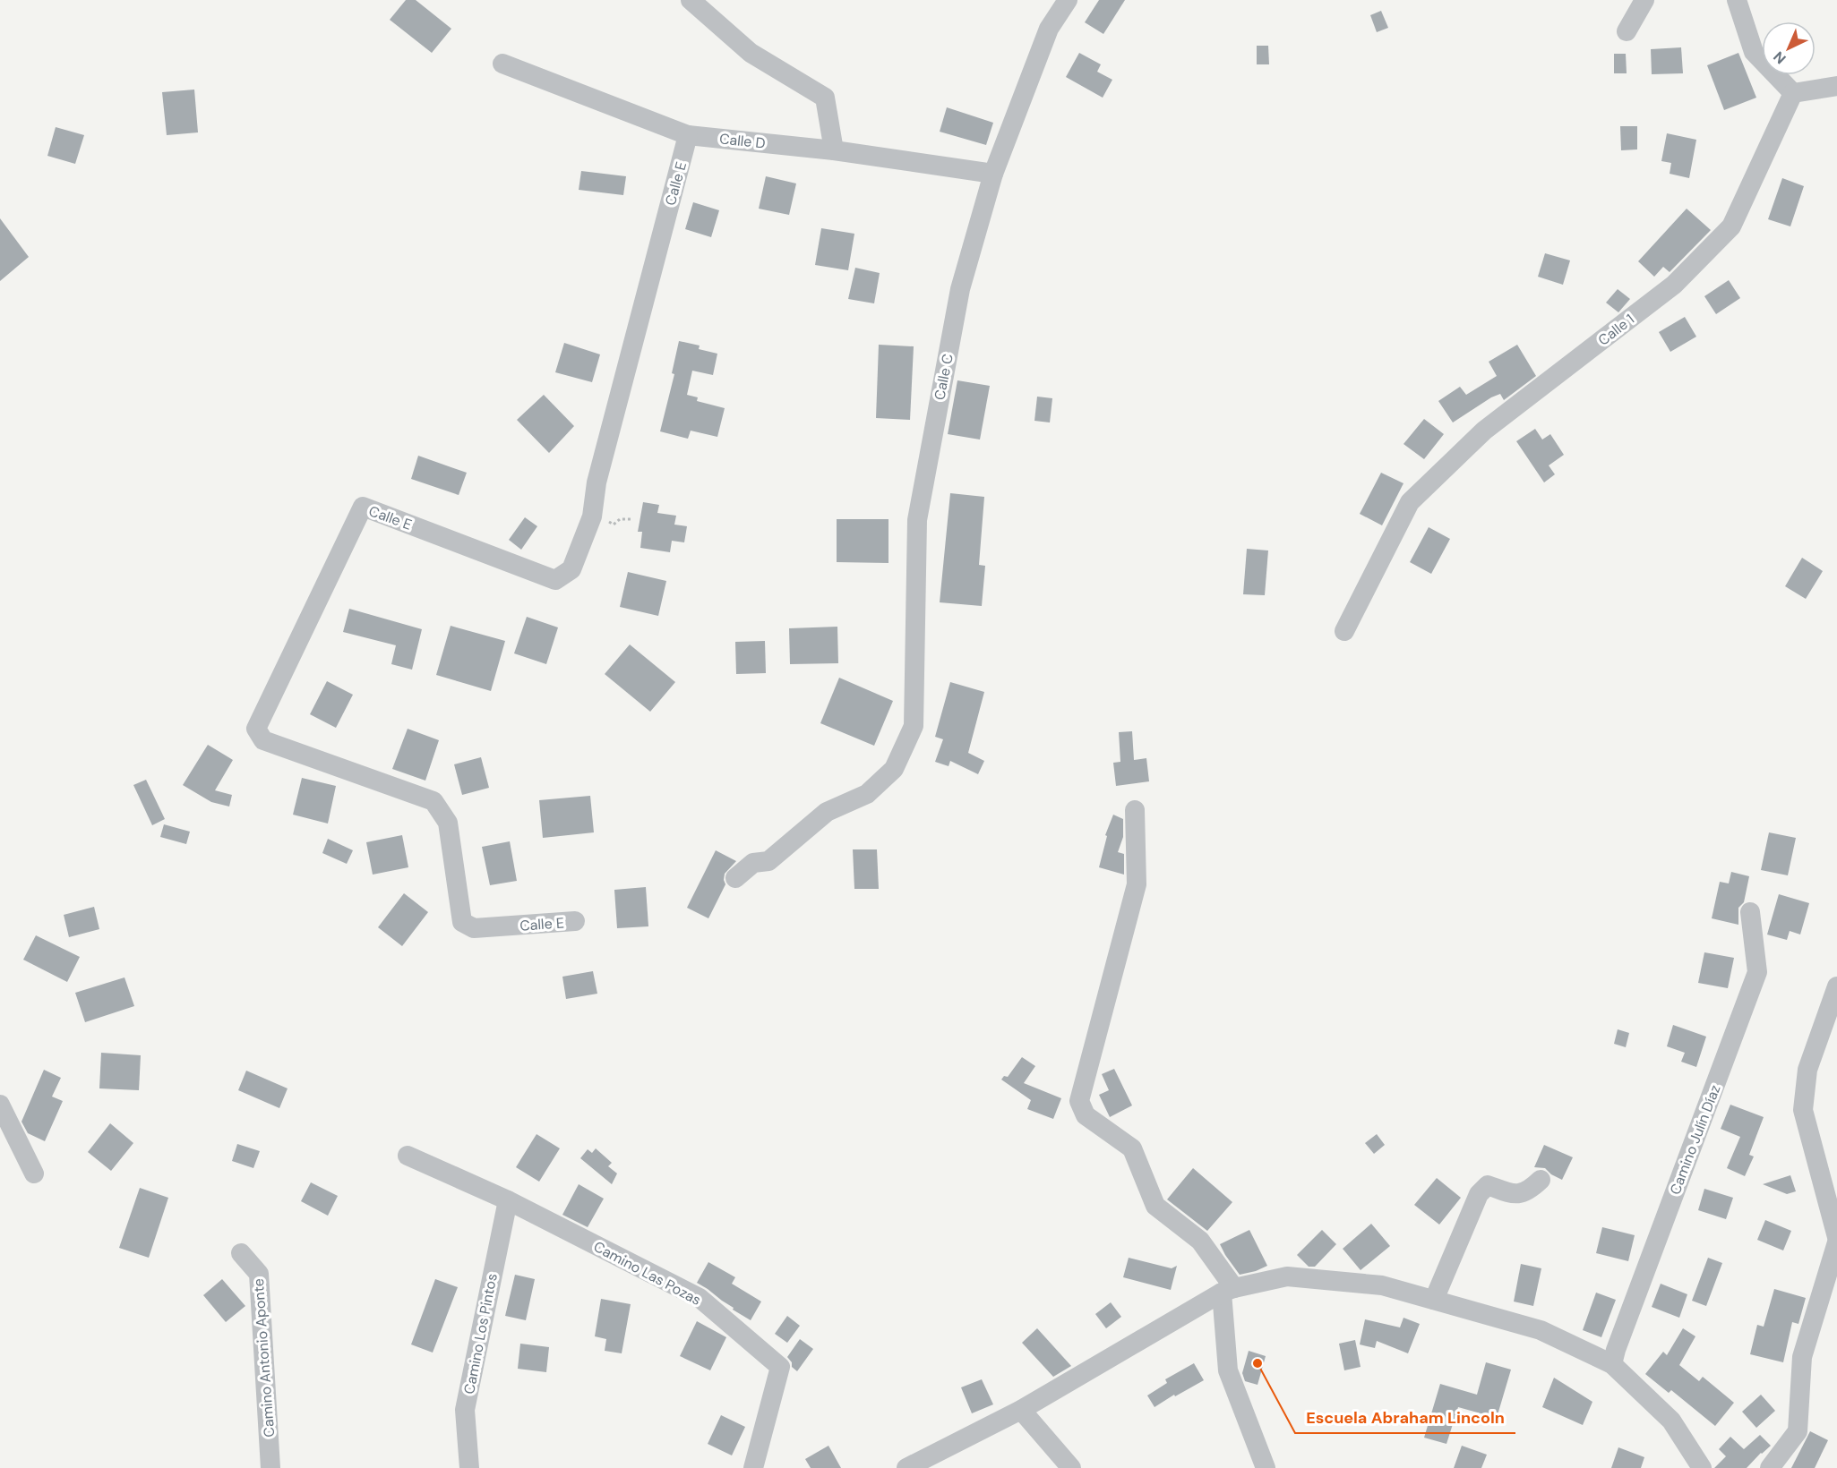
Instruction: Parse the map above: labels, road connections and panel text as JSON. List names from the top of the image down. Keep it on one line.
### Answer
{"streets":{"street":["Calle D","Calle E","Calle 1","Calle C","Camino Julín Díaz","Camino Las Pozas","Camino Los Pintos","Camino Antonio Aponte"]},"crossings":[["Calle D","Calle E"],["Calle D","Calle C"],["Camino Las Pozas","Camino Los Pintos"]],"places":["Escuela Abraham Lincoln"],"north":"bottom left"}
